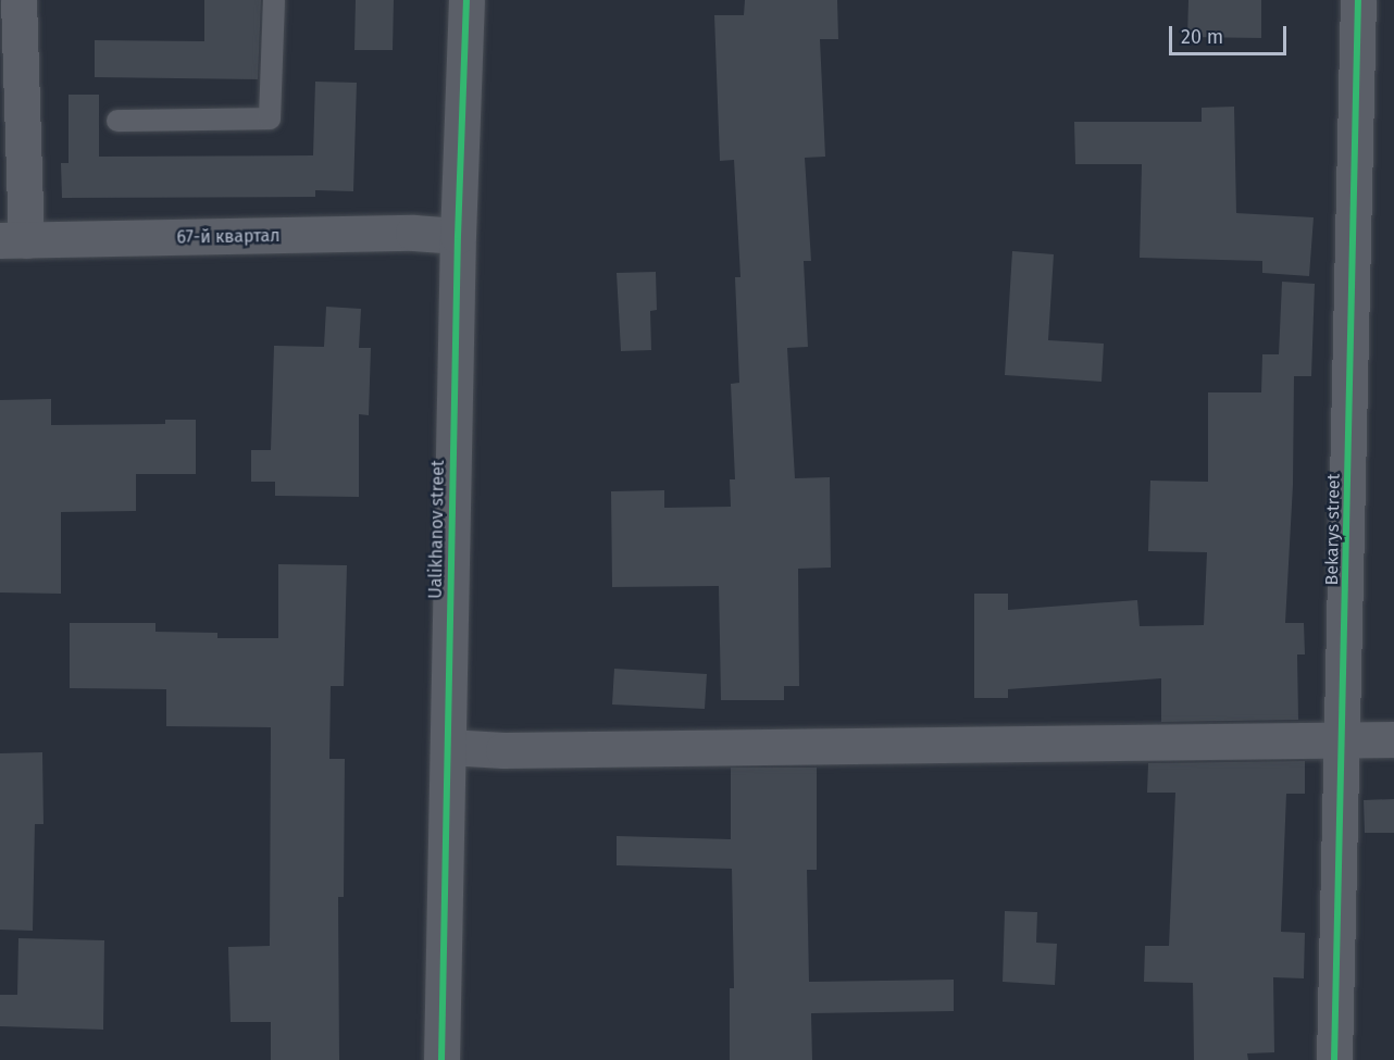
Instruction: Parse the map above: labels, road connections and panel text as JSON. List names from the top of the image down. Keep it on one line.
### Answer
{"streets":{"street":["67-й квартал","Ualikhanov street","Bekarys street"]},"crossings":[["67-й квартал","Ualikhanov street"]],"scale_bar":"20 m"}
